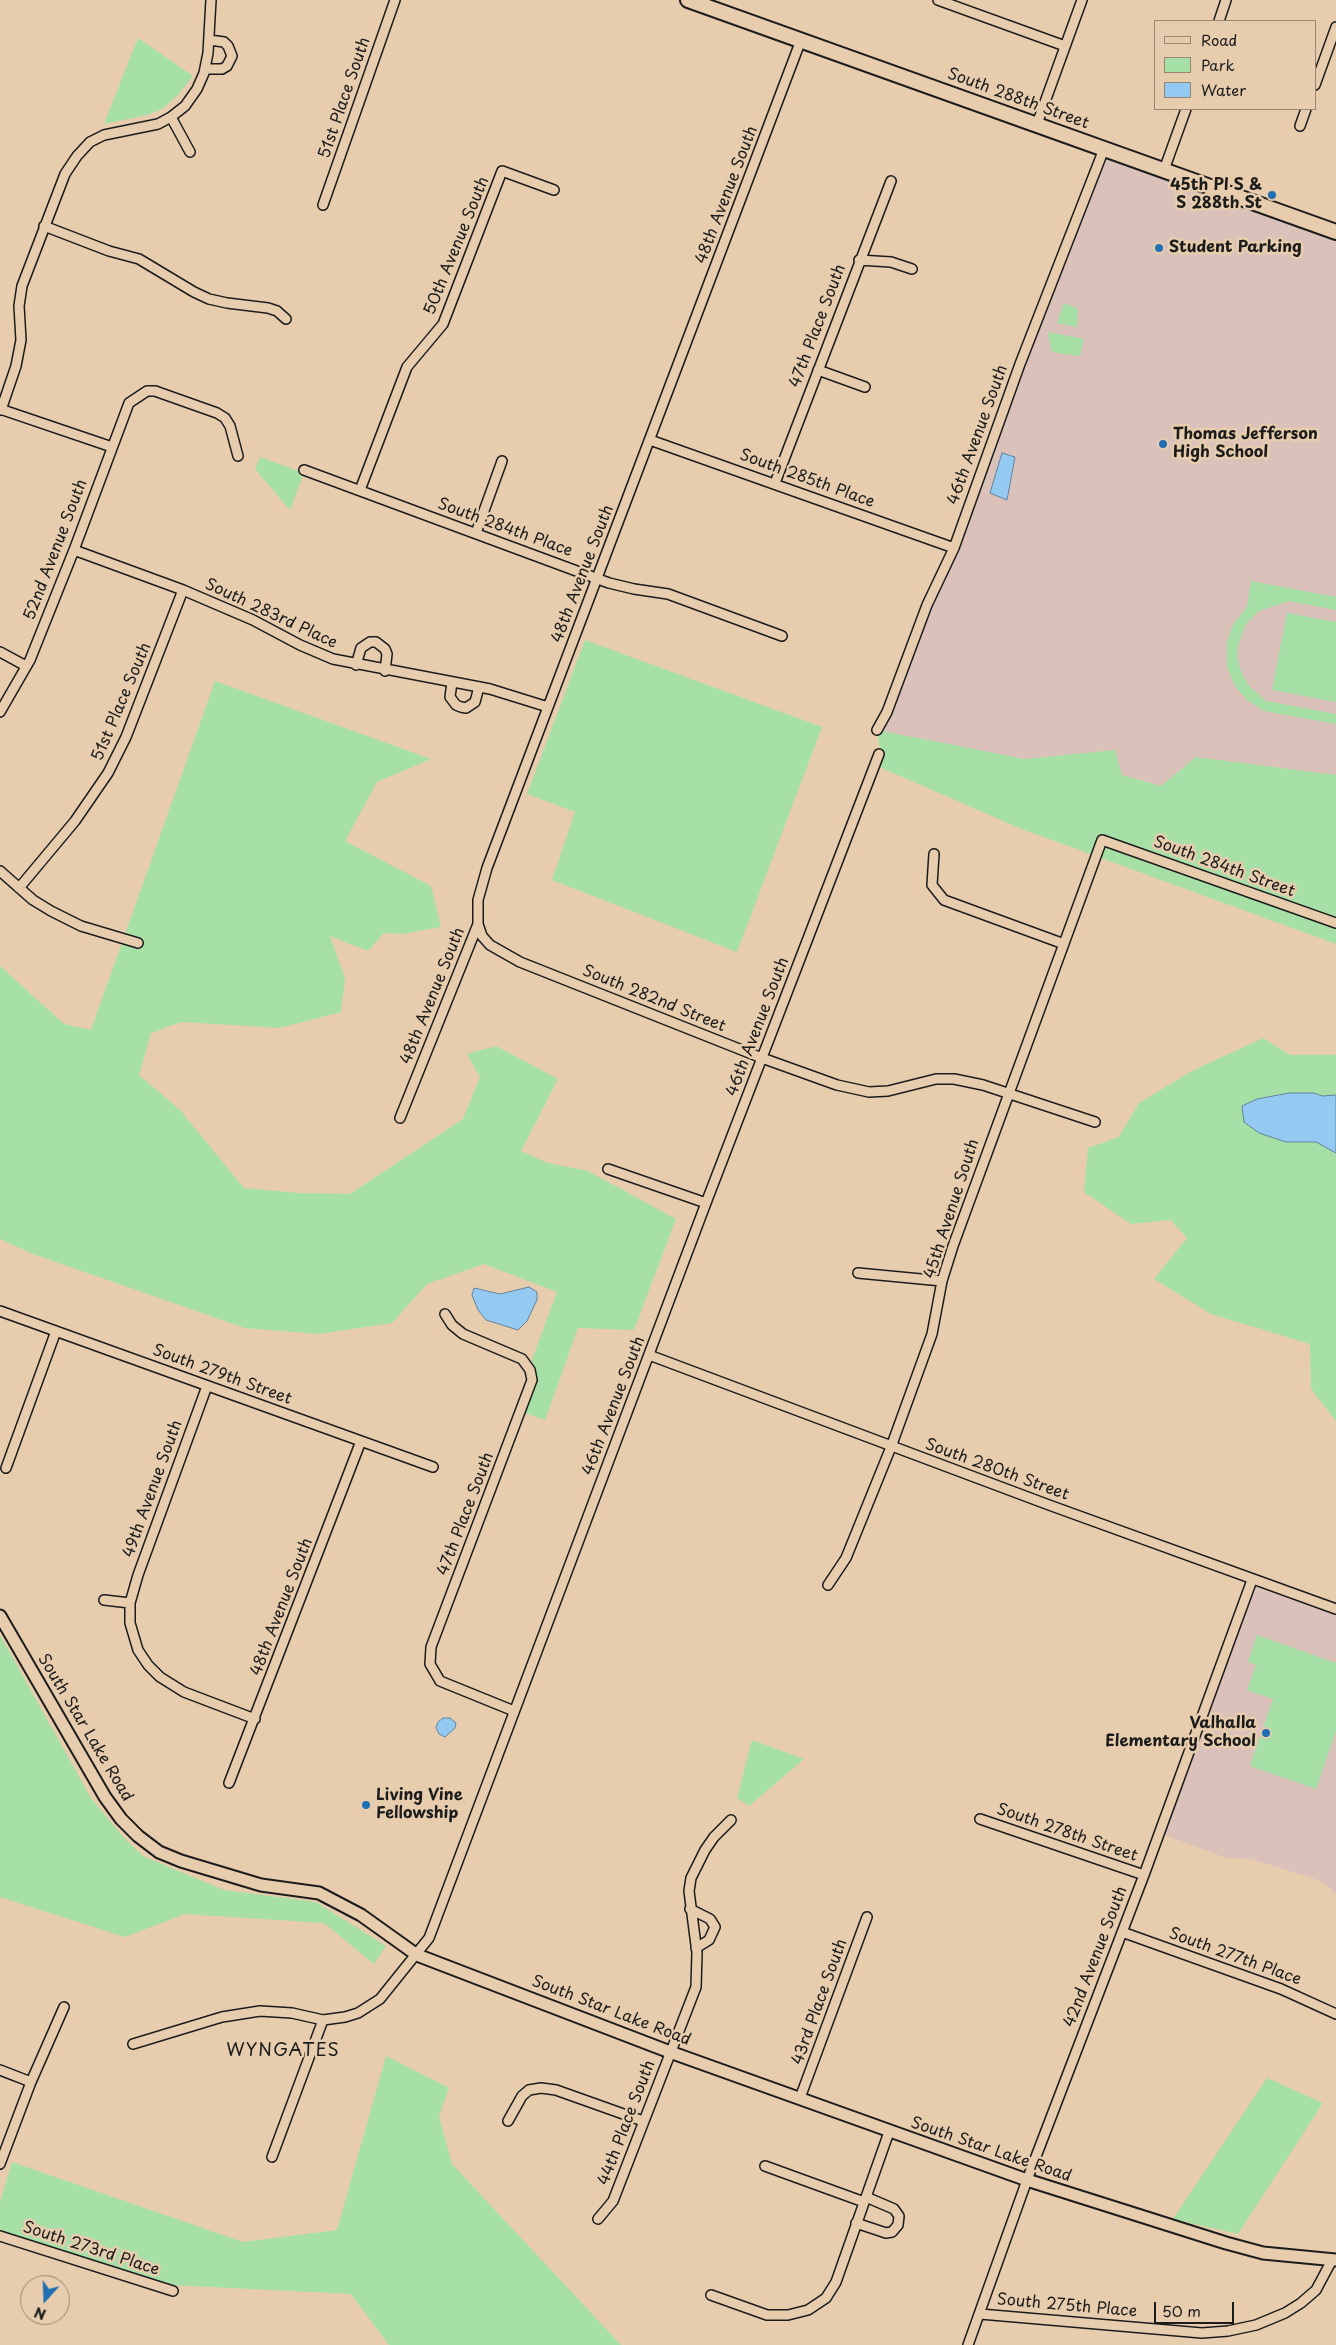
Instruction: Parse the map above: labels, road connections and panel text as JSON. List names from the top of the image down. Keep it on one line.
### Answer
{"streets":{"main road":["South 288th Street"],"street":["51st Place South","48th Avenue South","50th Avenue South","47th Place South","46th Avenue South","South 285th Place","South 284th Place","52nd Avenue South","South 283rd Place","South 284th Street","South 282nd Street","45th Avenue South","South 279th Street","South 280th Street","49th Avenue South","South Star Lake Road","South 278th Street","42nd Avenue South","South 277th Place","43rd Place South","44th Place South","South 273rd Place","South 275th Place"]},"crossings":[["51st Place South","South 283rd Place"],["South 288th Street","48th Avenue South"],["South 288th Street","46th Avenue South"],["48th Avenue South","South 285th Place"],["48th Avenue South","South 284th Place"],["48th Avenue South","South 283rd Place"],["48th Avenue South","South 282nd Street"],["48th Avenue South","South 279th Street"],["48th Avenue South","49th Avenue South"],["50th Avenue South","South 284th Place"],["47th Place South","46th Avenue South"],["47th Place South","South 285th Place"],["46th Avenue South","South 285th Place"],["46th Avenue South","South 282nd Street"],["46th Avenue South","South 280th Street"],["46th Avenue South","South Star Lake Road"],["52nd Avenue South","South 283rd Place"],["South 284th Street","45th Avenue South"],["South 282nd Street","45th Avenue South"],["45th Avenue South","South 280th Street"],["South 279th Street","49th Avenue South"],["South 280th Street","42nd Avenue South"],["South Star Lake Road","42nd Avenue South"],["South Star Lake Road","43rd Place South"],["South Star Lake Road","44th Place South"],["South Star Lake Road","South 275th Place"],["South 278th Street","42nd Avenue South"],["42nd Avenue South","South 277th Place"],["42nd Avenue South","South 275th Place"]],"districts":["WYNGATES"],"places":["45th Pl S & S 288th St","Student Parking","Thomas Jefferson High School","Valhalla Elementary School","Living Vine Fellowship"],"legend":["Road","Park","Water"],"scale_bar":"50 m","north":"bottom"}
